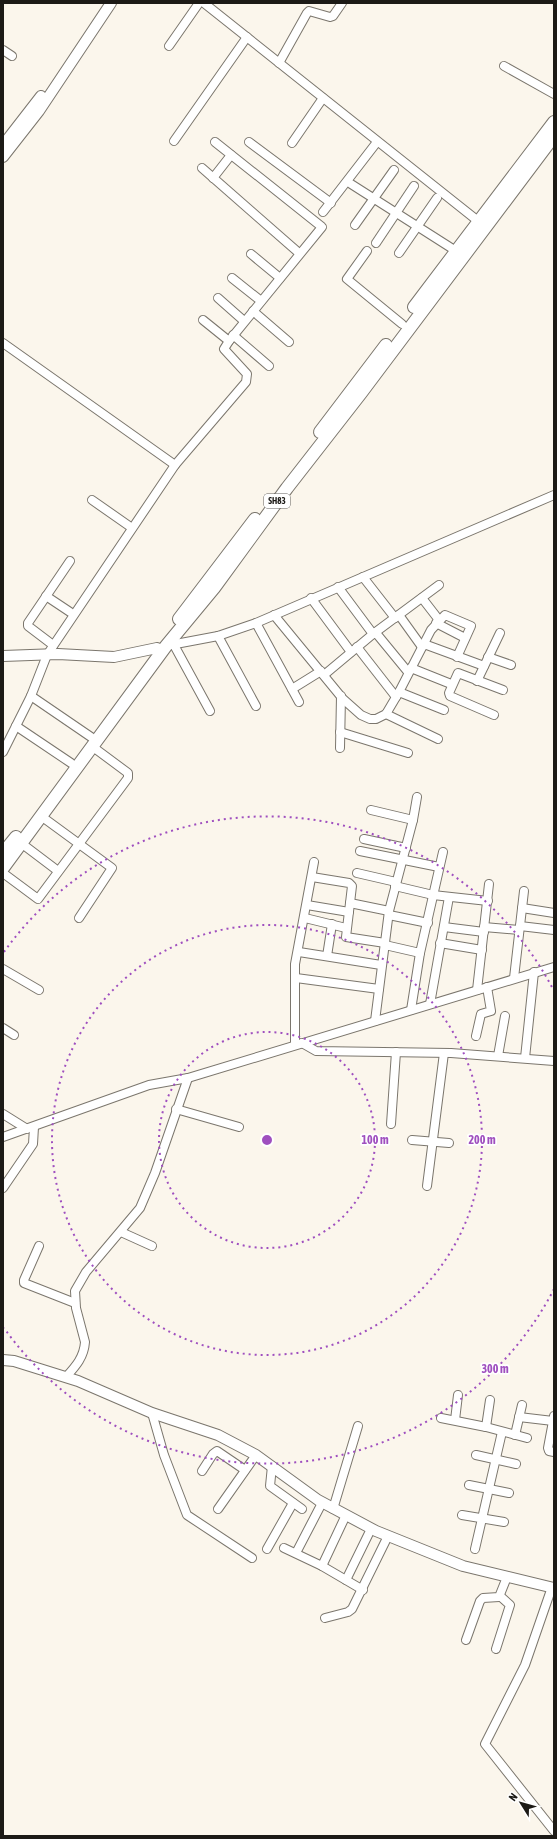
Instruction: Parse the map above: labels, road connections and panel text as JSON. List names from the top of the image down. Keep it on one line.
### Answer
{"streets":{"main road":["SH83"]},"north":"top left","rings":["100 m","200 m","300 m"]}
